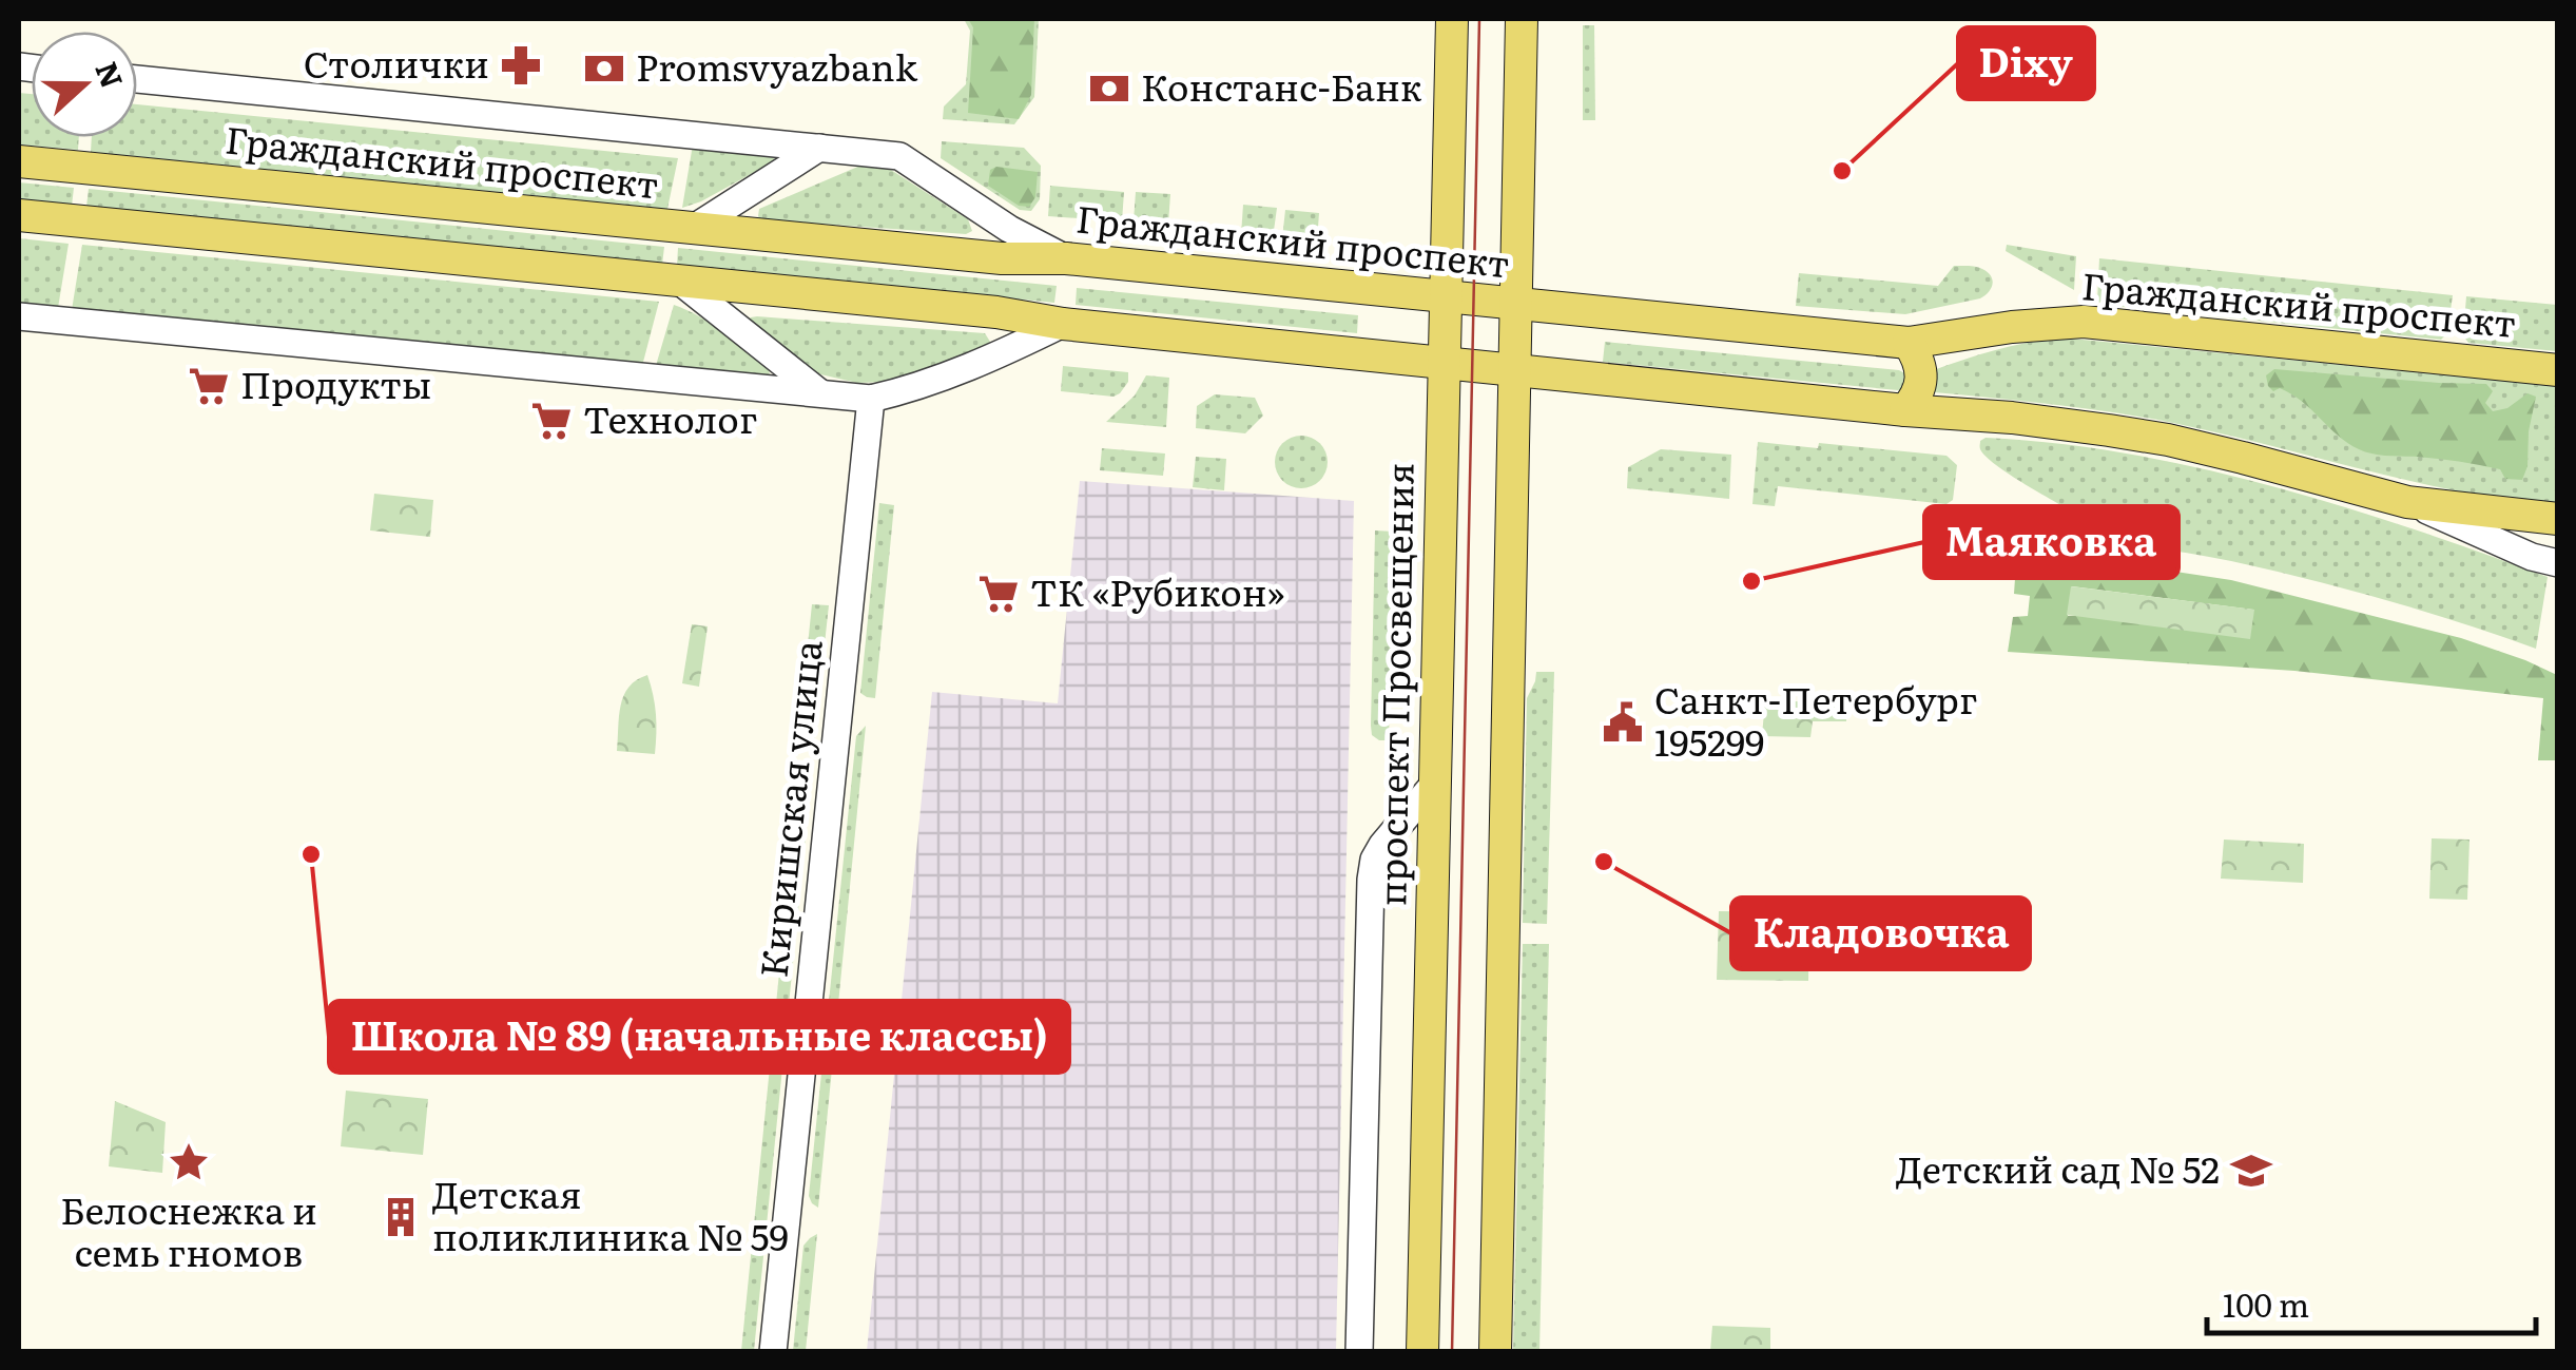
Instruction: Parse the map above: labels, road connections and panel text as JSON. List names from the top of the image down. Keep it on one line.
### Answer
{"streets":{"main road":["Гражданский проспект","проспект Просвещения"],"street":["Киришская улица"]},"crossings":[["Гражданский проспект","проспект Просвещения"]],"places":{"pharmacy":["Столички"],"bank":["Promsvyazbank","Констанс-Банк"],"other":["Dixy","Маяковка","Школа № 89 (начальные классы)","Кладовочка"],"supermarket":["Продукты","Технолог","ТК «Рубикон»"],"public building":["Санкт-Петербург 195299"],"place":["Белоснежка и семь гномов"],"school or university":["Детский сад № 52"],"building":["Детская поликлиника № 59"]},"scale_bar":"100 m","north":"right"}
